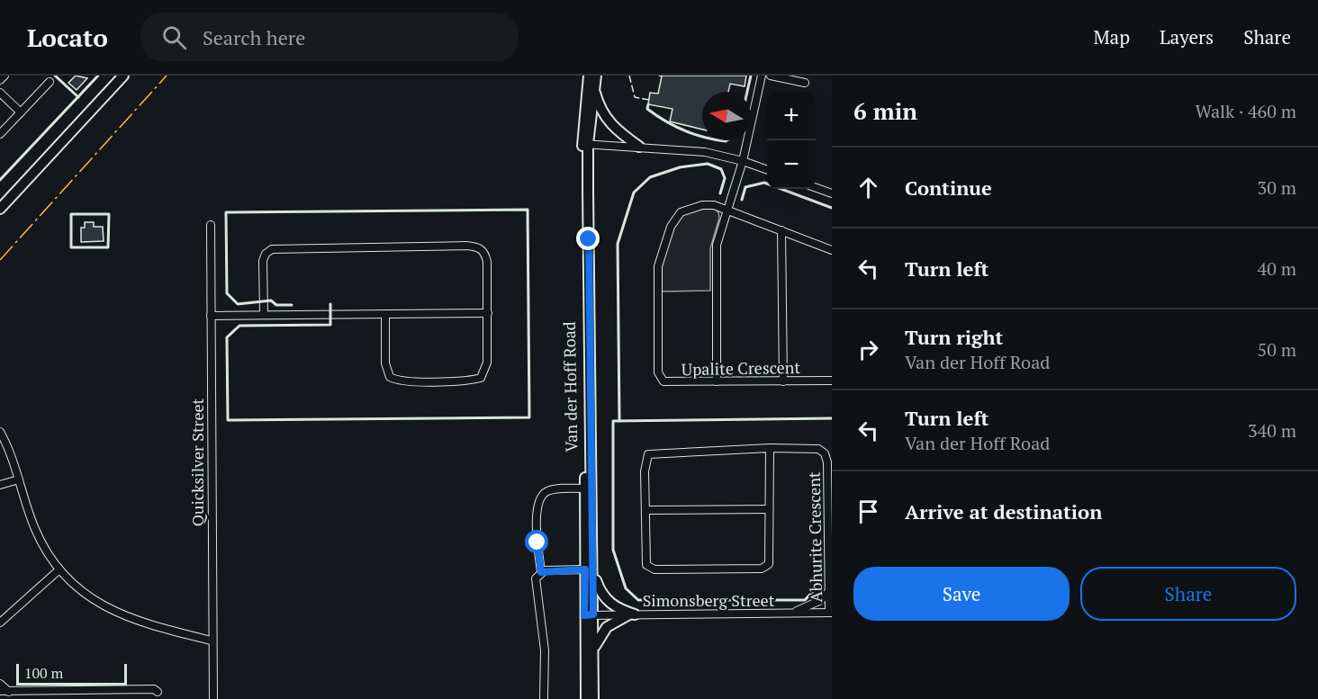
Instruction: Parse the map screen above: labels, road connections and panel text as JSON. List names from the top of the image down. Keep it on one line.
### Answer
{"streets":{"main road":["Van der Hoff Road"],"street":["Upalite Crescent","Quicksilver Street","Abhurite Crescent","Simonsberg Street"]},"crossings":[["Van der Hoff Road","Simonsberg Street"],["Abhurite Crescent","Simonsberg Street"]],"scale_bar":"100 m","north":"left","page":{"header":"Locato","search":"Search here","nav":["Map","Layers","Share"],"heading":["6 min","Walk · 460 m"],"map_buttons":["+","−"],"list":[["Continue","30 m"],["Turn left","40 m"],["Turn right","Van der Hoff Road","50 m"],["Turn left","Van der Hoff Road","340 m"],"Arrive at destination"],"buttons":["Save","Share"],"scale":"100 m"}}
